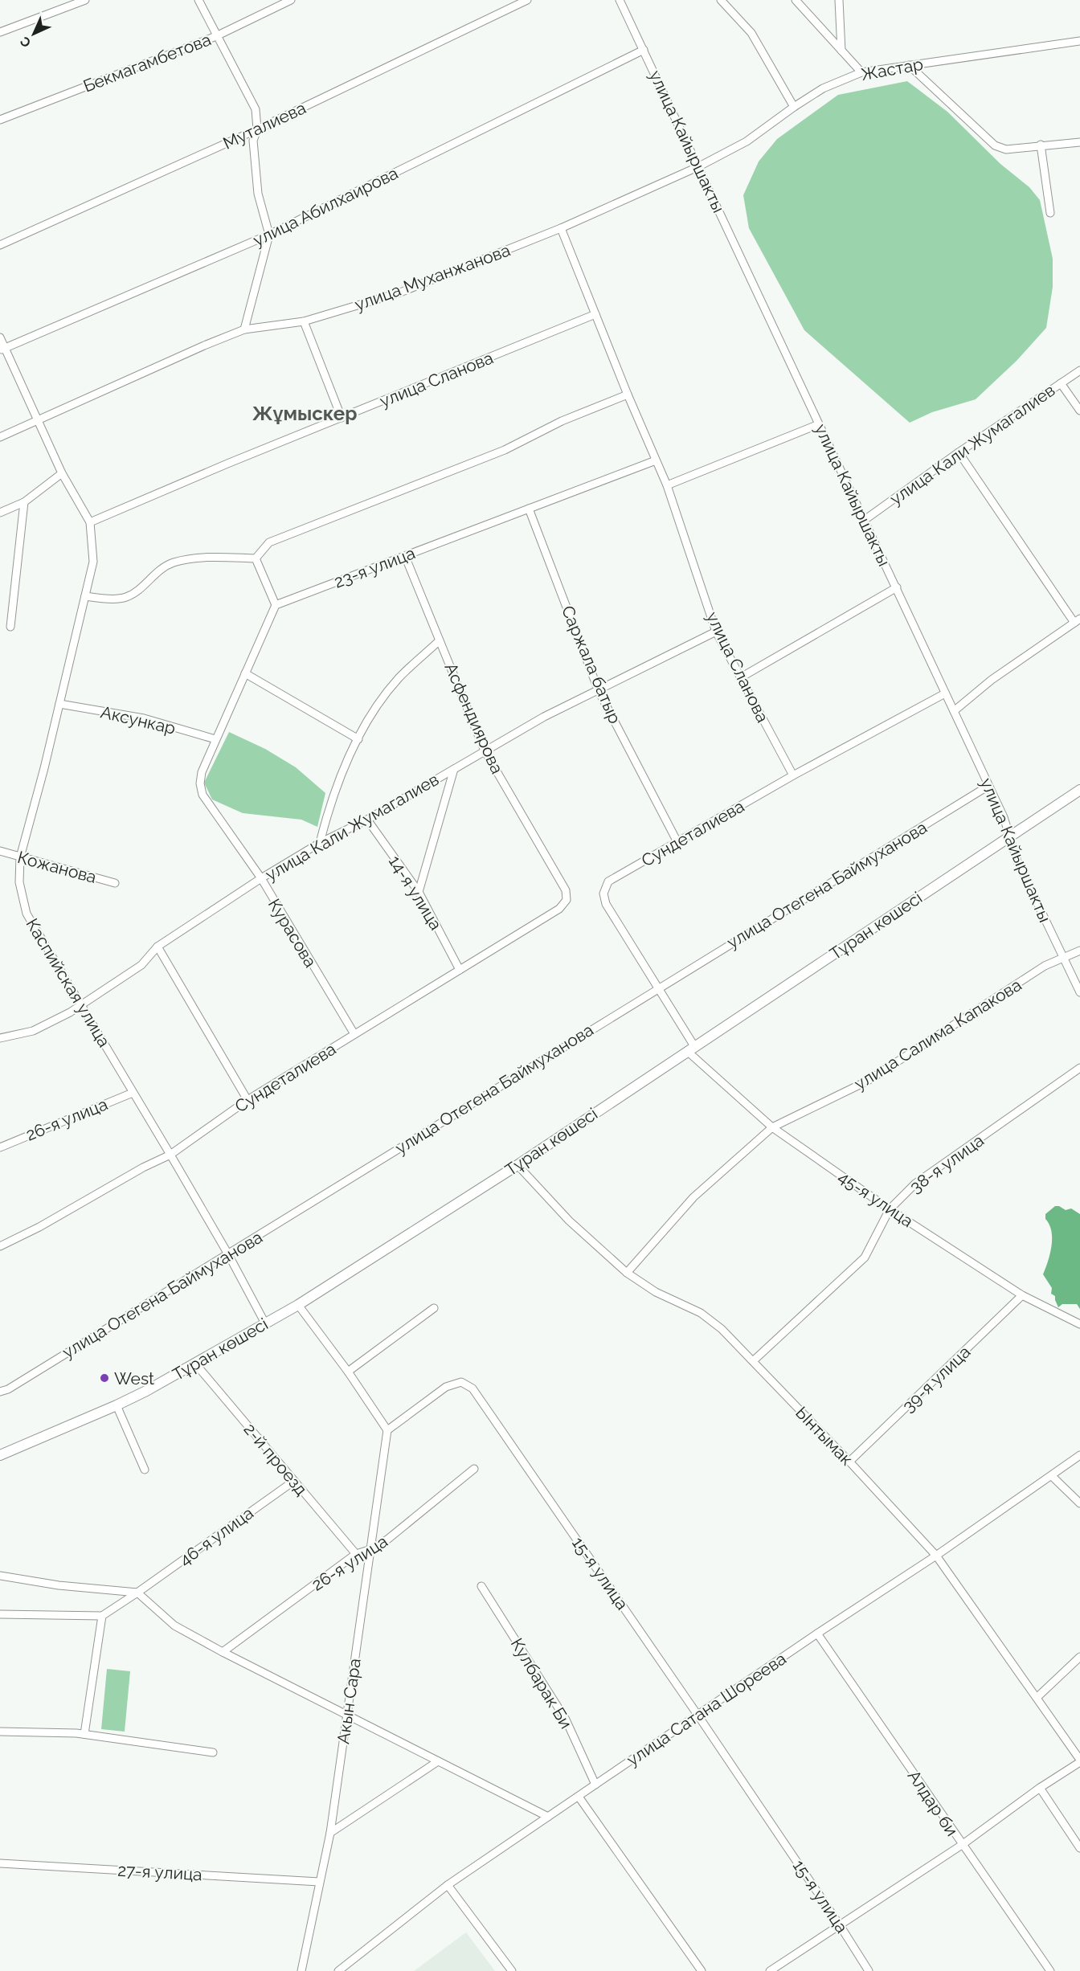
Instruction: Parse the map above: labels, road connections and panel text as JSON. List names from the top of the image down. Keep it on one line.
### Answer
{"streets":{"street":["Бекмагамбетова","Жастар","Муталиева","улица Кайыршакты","улица Абилхаирова","улица Муханжанова","улица Сланова","улица Кали Жумагалиев","23-я улица","Саржала батыр","Асфендиярова","Аксункар","Сундеталиева","Кожанова","улица Отегена Баймуханова","14-я улица","Тұран көшесі","Курасова","Каспийская улица","улица Салима Капакова","26-я улица","38-я улица","45-я улица","39-я улица","Ынтымак","2-й проезд","46-я улица","15-я улица","Кулбарак Би","Акын Сара","улица Сатана Шореева","Алдар би","27-я улица"]},"crossings":[["Жастар","улица Кайыршакты"],["Жастар","улица Муханжанова"],["улица Кайыршакты","улица Абилхаирова"],["улица Кайыршакты","улица Муханжанова"],["улица Кайыршакты","улица Кали Жумагалиев"],["улица Кайыршакты","Сундеталиева"],["улица Кайыршакты","улица Отегена Баймуханова"],["улица Кайыршакты","Тұран көшесі"],["улица Кайыршакты","улица Салима Капакова"],["улица Абилхаирова","Каспийская улица"],["улица Муханжанова","улица Сланова"],["улица Муханжанова","Каспийская улица"],["улица Сланова","улица Кали Жумагалиев"],["улица Сланова","23-я улица"],["улица Сланова","Сундеталиева"],["улица Сланова","Каспийская улица"],["улица Кали Жумагалиев","Саржала батыр"],["улица Кали Жумагалиев","Асфендиярова"],["улица Кали Жумагалиев","14-я улица"],["улица Кали Жумагалиев","Курасова"],["улица Кали Жумагалиев","Каспийская улица"],["23-я улица","Саржала батыр"],["23-я улица","Асфендиярова"],["Саржала батыр","Сундеталиева"],["Асфендиярова","Сундеталиева"],["Аксункар","Курасова"],["Аксункар","Каспийская улица"],["Сундеталиева","улица Отегена Баймуханова"],["Сундеталиева","14-я улица"],["Сундеталиева","Тұран көшесі"],["Сундеталиева","Курасова"],["Сундеталиева","Каспийская улица"],["Сундеталиева","45-я улица"],["Кожанова","Каспийская улица"],["улица Отегена Баймуханова","Каспийская улица"],["Тұран көшесі","Каспийская улица"],["Тұран көшесі","45-я улица"],["Тұран көшесі","Ынтымак"],["Тұран көшесі","2-й проезд"],["Каспийская улица","26-я улица"],["улица Салима Капакова","45-я улица"],["улица Салима Капакова","Ынтымак"],["26-я улица","2-й проезд"],["26-я улица","Акын Сара"],["38-я улица","45-я улица"],["38-я улица","Ынтымак"],["45-я улица","39-я улица"],["39-я улица","Ынтымак"],["Ынтымак","улица Сатана Шореева"],["2-й проезд","46-я улица"],["15-я улица","Акын Сара"],["15-я улица","улица Сатана Шореева"],["Кулбарак Би","улица Сатана Шореева"],["Акын Сара","27-я улица"],["улица Сатана Шореева","Алдар би"]],"districts":["Жұмыскер"],"places":["West"],"north":"bottom left"}
